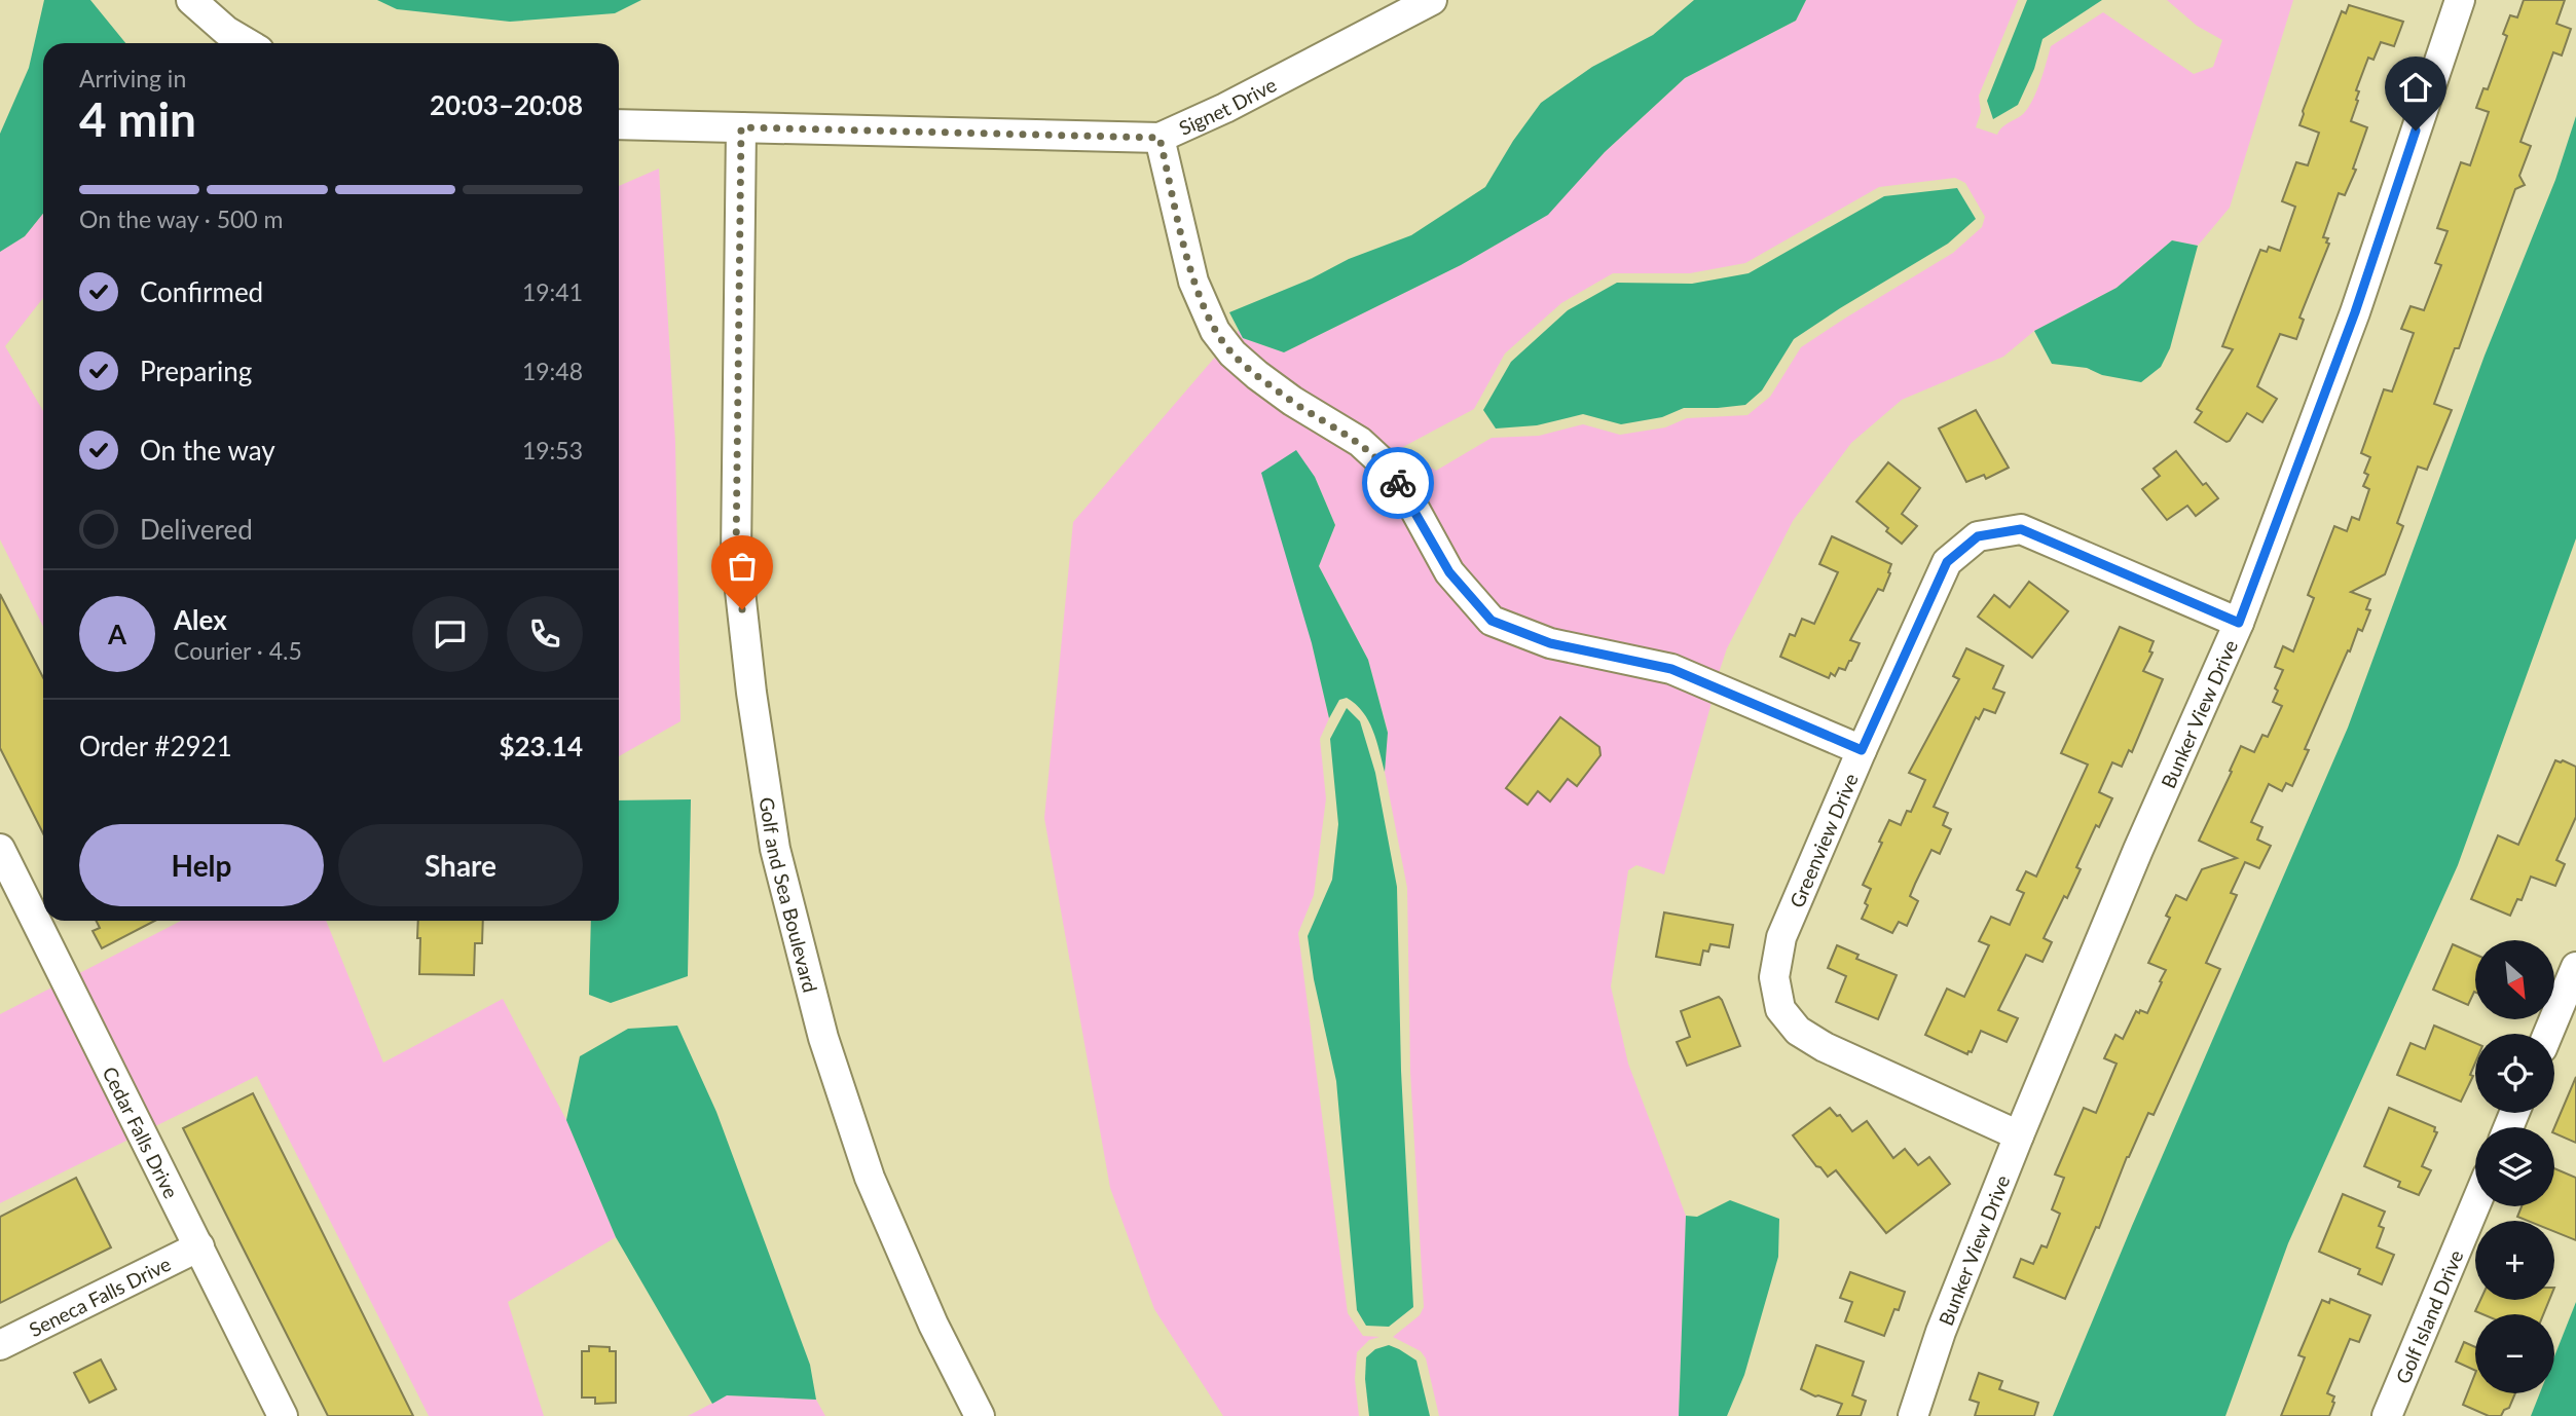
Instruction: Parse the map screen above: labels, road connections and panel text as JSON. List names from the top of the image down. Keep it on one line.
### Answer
{"streets":{"street":["Signet Drive","Bunker View Drive","Greenview Drive","Golf and Sea Boulevard","Cedar Falls Drive","Seneca Falls Drive","Golf Island Drive"]},"crossings":[["Signet Drive","Golf and Sea Boulevard"],["Bunker View Drive","Greenview Drive"],["Cedar Falls Drive","Seneca Falls Drive"]],"north":"bottom right","page":{"heading":["4 min","Arriving in","20:03–20:08"],"panel":["Alex","Courier · 4.5","Order #2921","$23.14"],"bar":"On the way · 500 m","list":[["Confirmed","19:41"],["Preparing","19:48"],["On the way","19:53"],"Delivered"],"round":"A","buttons":["Help","Share"],"map_buttons":["+","−"]}}
